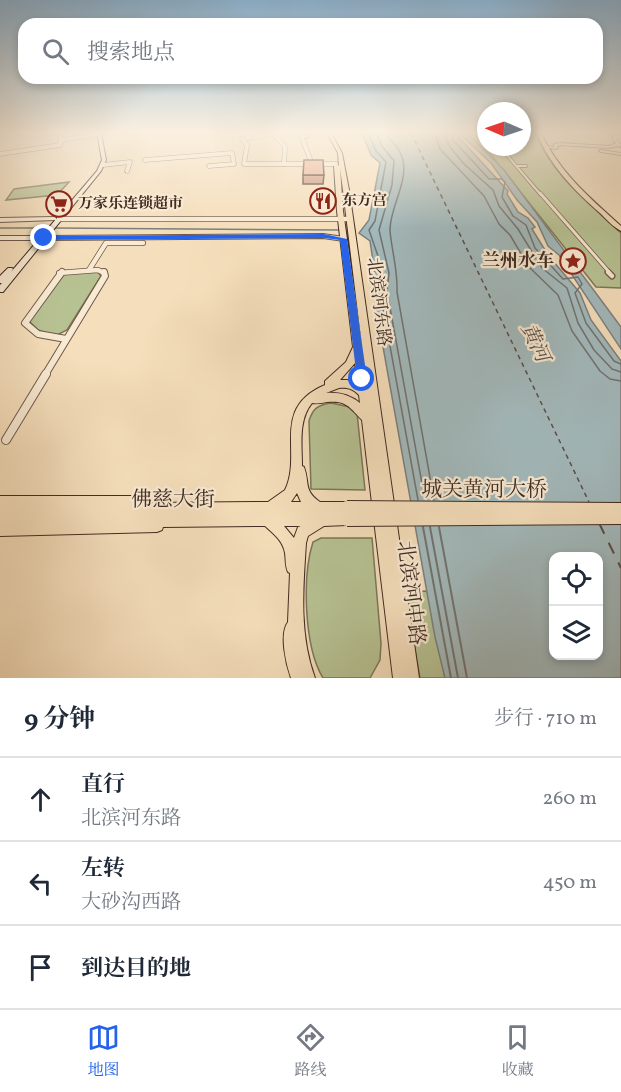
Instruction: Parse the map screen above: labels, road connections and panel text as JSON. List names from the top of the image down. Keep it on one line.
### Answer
{"streets":{"main road":["北滨河东路","城关黄河大桥","佛慈大街","北滨河中路"]},"crossings":[["北滨河东路","北滨河中路"],["城关黄河大桥","佛慈大街"]],"water":["黄河"],"places":{"restaurant":["东方宫"],"supermarket":["万家乐连锁超市"],"place":["兰州水车"]},"north":"left","page":{"search":"搜索地点","heading":["9 分钟","步行 · 710 m"],"list":[["直行","北滨河东路","260 m"],["左转","大砂沟西路","450 m"],"到达目的地"],"nav":["地图","路线","收藏"]}}
